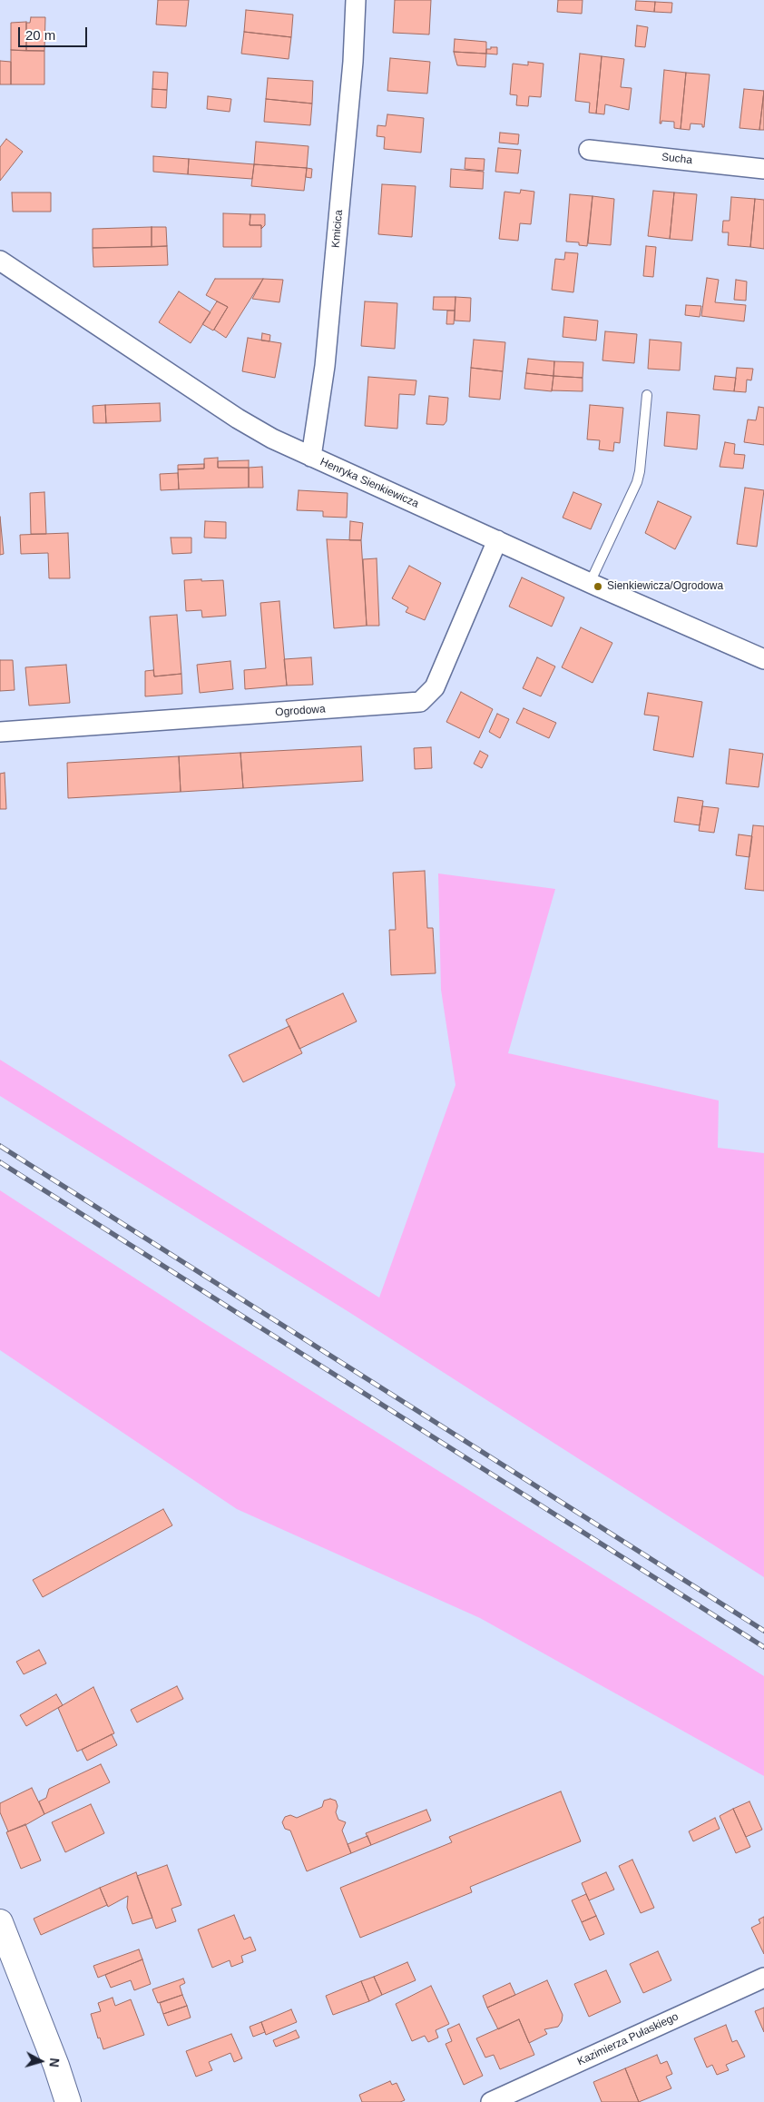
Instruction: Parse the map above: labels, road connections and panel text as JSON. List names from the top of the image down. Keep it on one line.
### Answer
{"streets":{"street":["Sucha","Kmicica","Henryka Sienkiewicza","Ogrodowa","Kazimierza Pułaskiego"]},"crossings":[["Kmicica","Henryka Sienkiewicza"],["Henryka Sienkiewicza","Ogrodowa"]],"places":["Sienkiewicza/Ogrodowa"],"scale_bar":"20 m","north":"right"}
